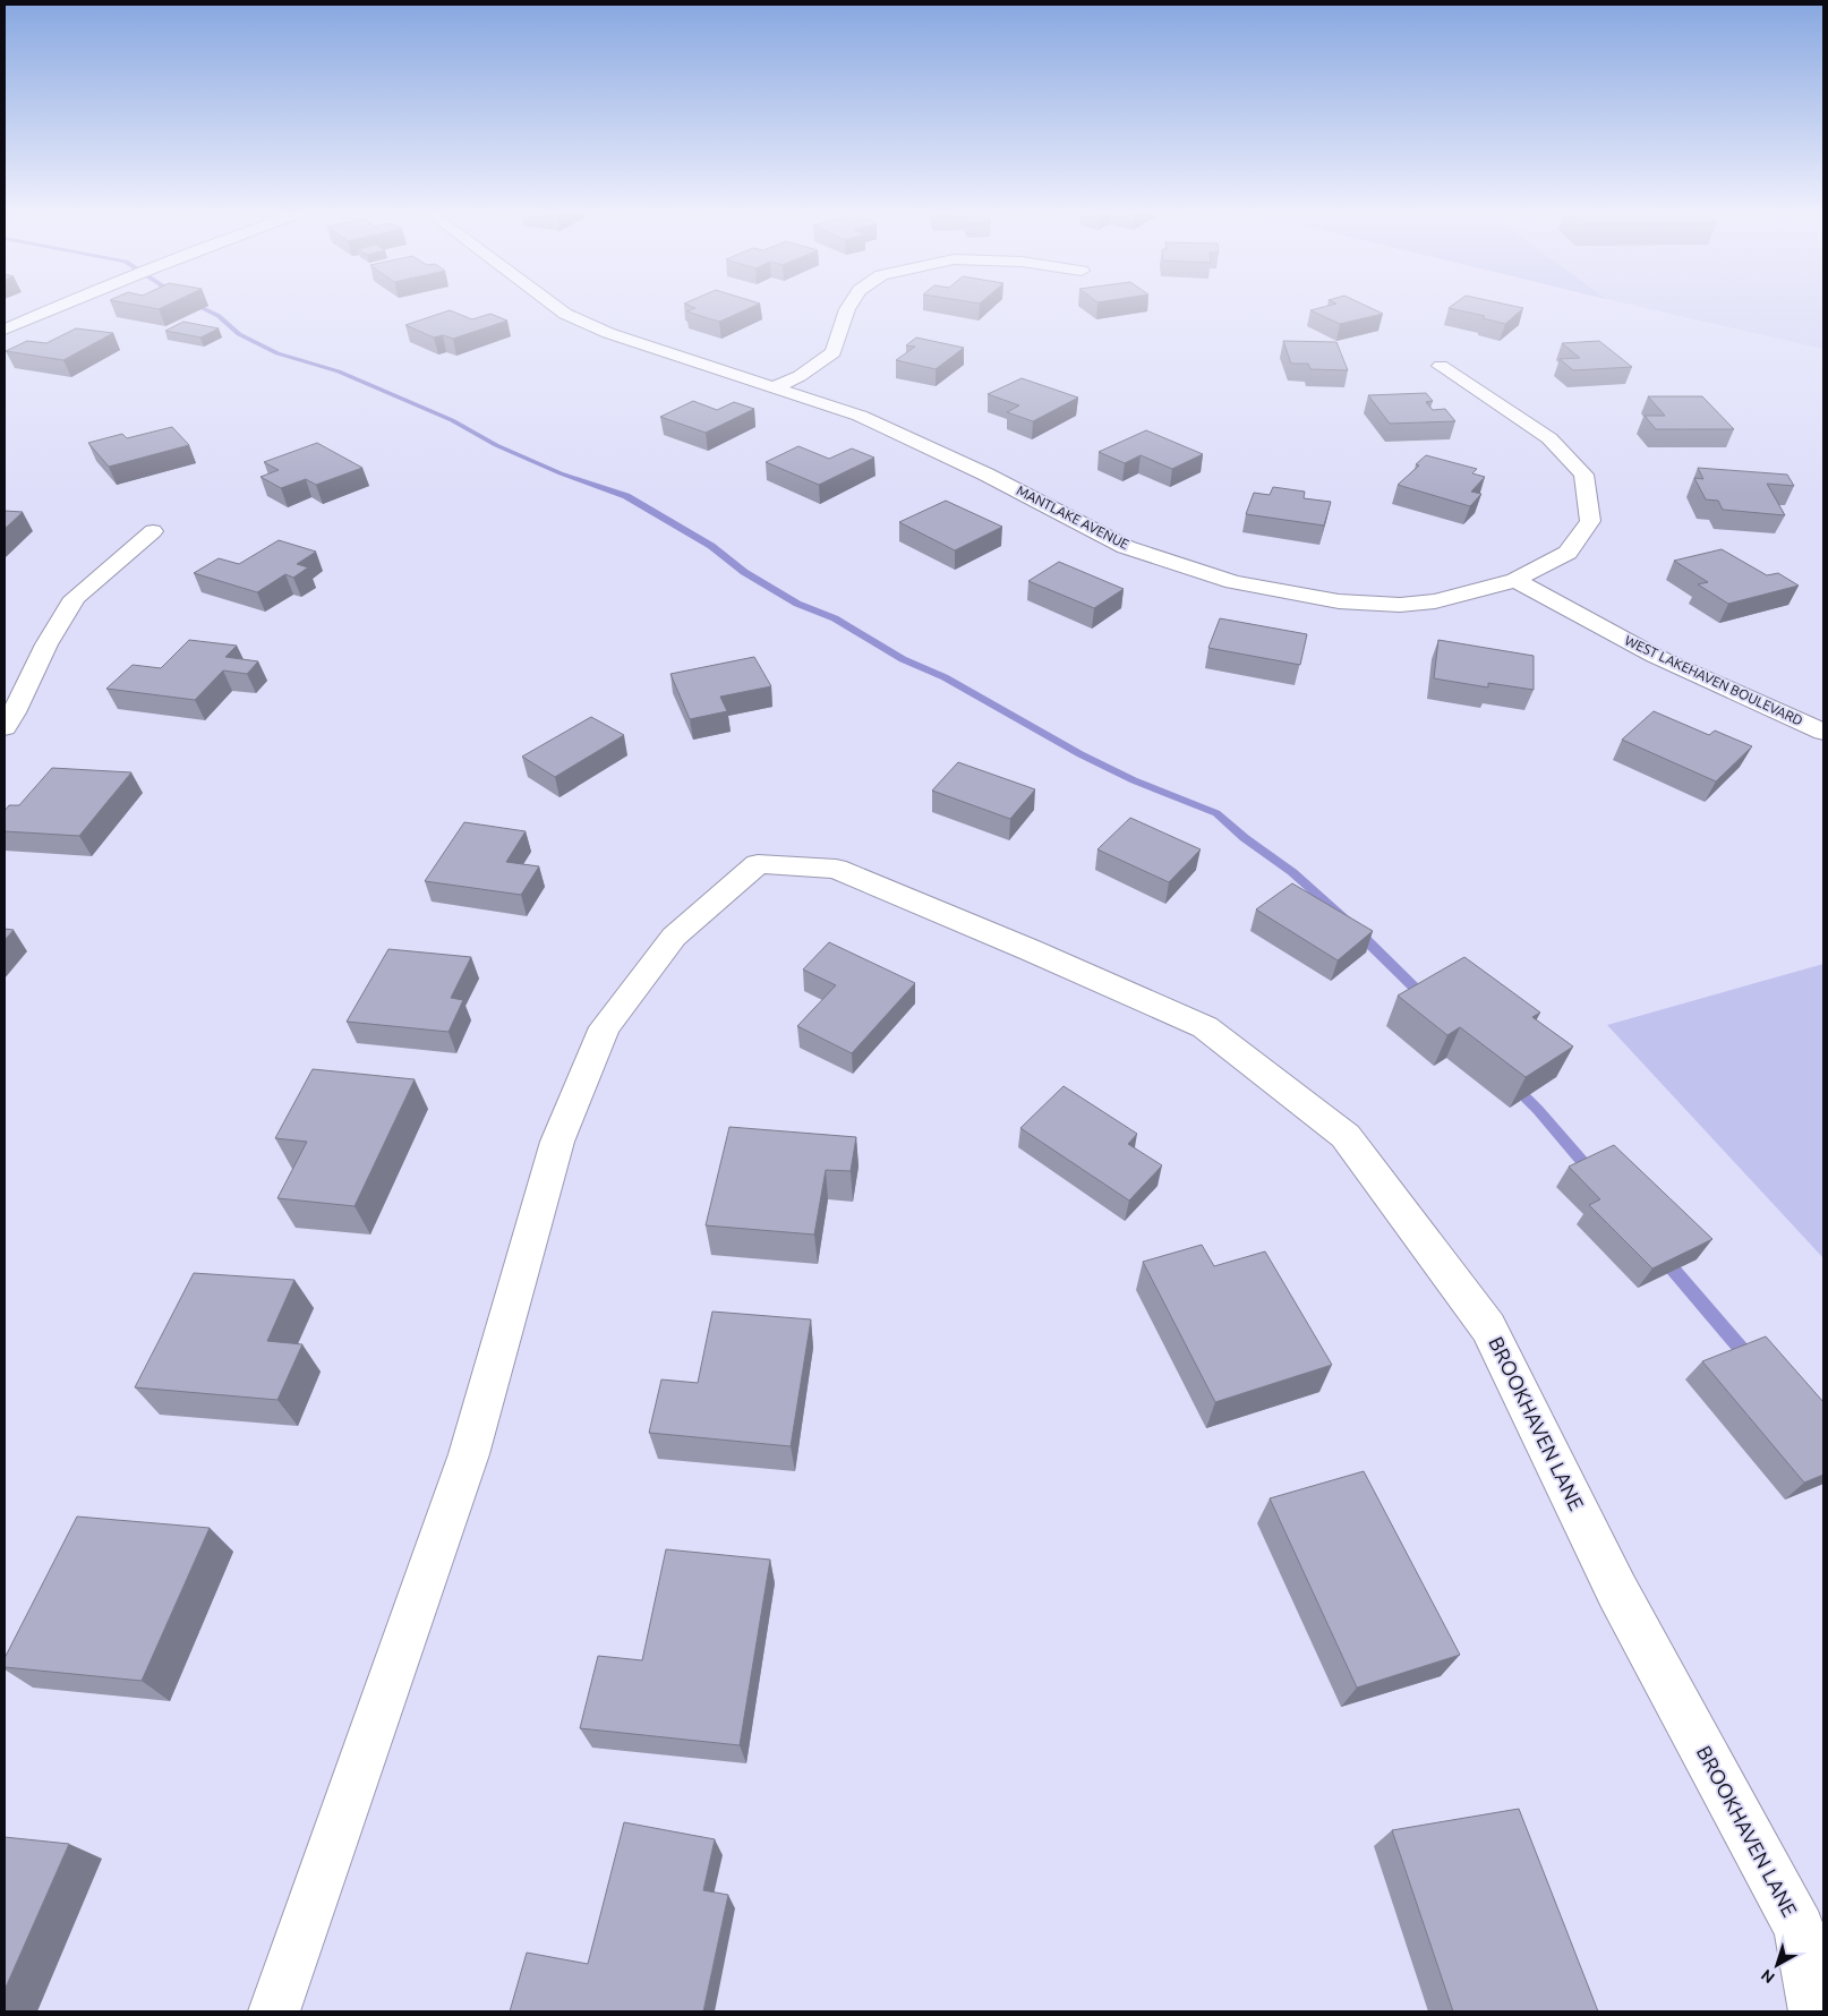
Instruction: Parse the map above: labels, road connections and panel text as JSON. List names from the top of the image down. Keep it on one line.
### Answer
{"streets":{"street":["MANTLAKE AVENUE","WEST LAKEHAVEN BOULEVARD","BROOKHAVEN LANE"]},"crossings":[["MANTLAKE AVENUE","WEST LAKEHAVEN BOULEVARD"]],"north":"bottom left"}
